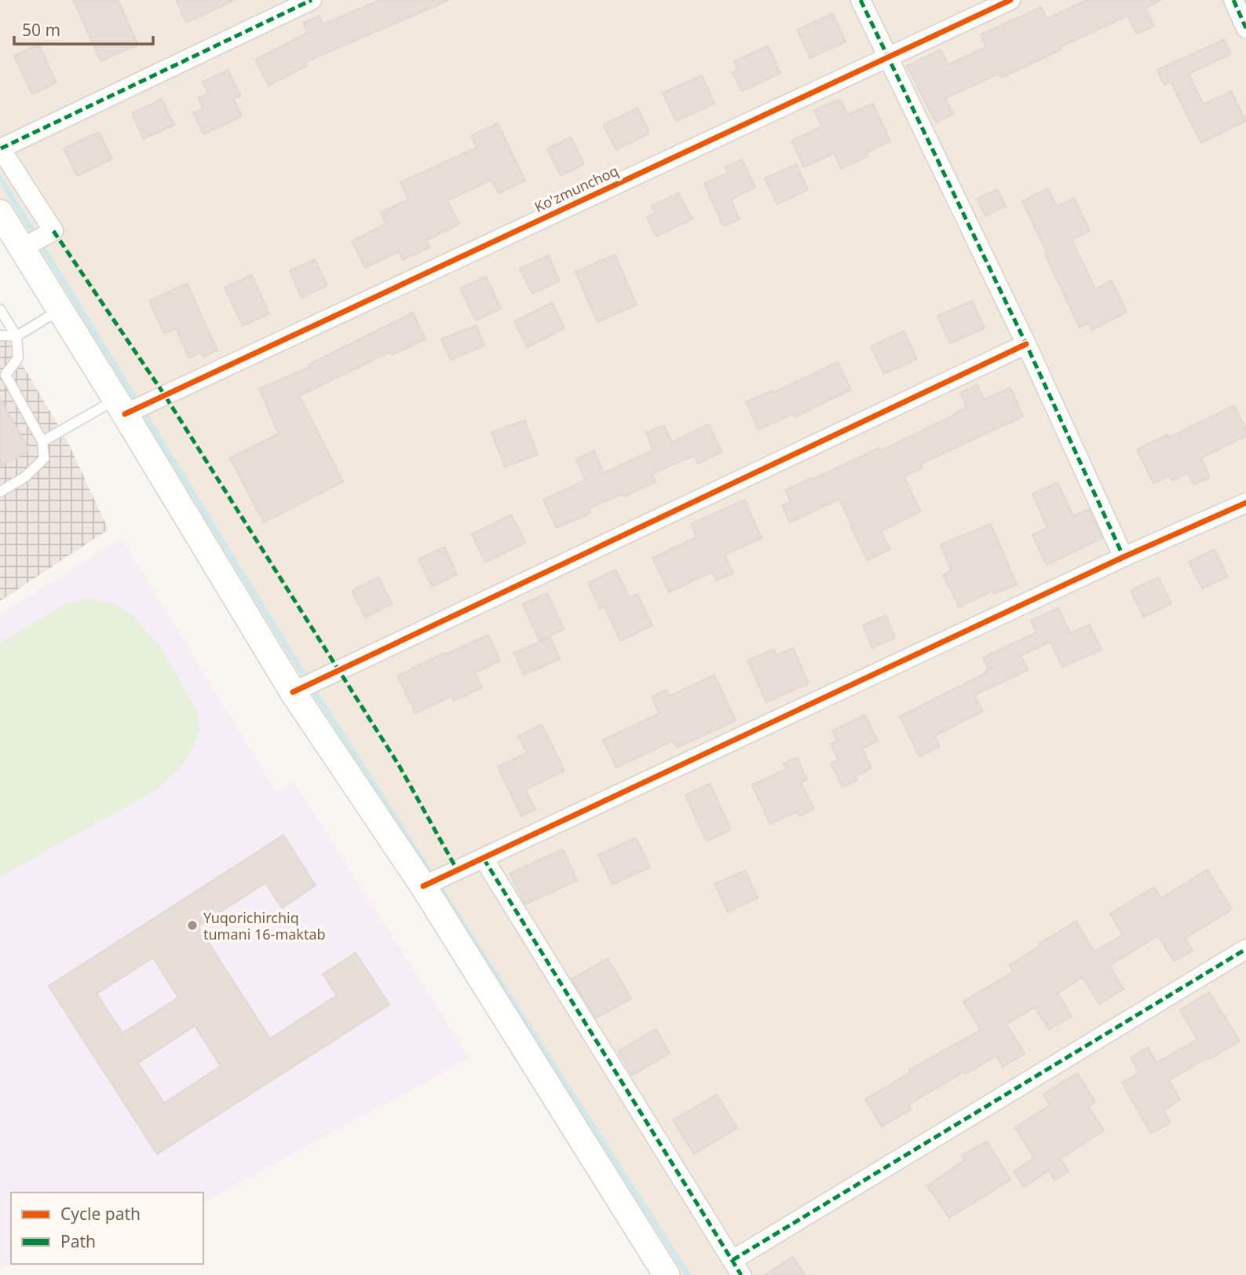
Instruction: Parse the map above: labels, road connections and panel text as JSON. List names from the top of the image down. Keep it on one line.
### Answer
{"streets":{"street":["Ko'zmunchoq"]},"places":["Yuqorichirchiq tumani 16-maktab"],"legend":["Cycle path","Path"],"scale_bar":"50 m"}
